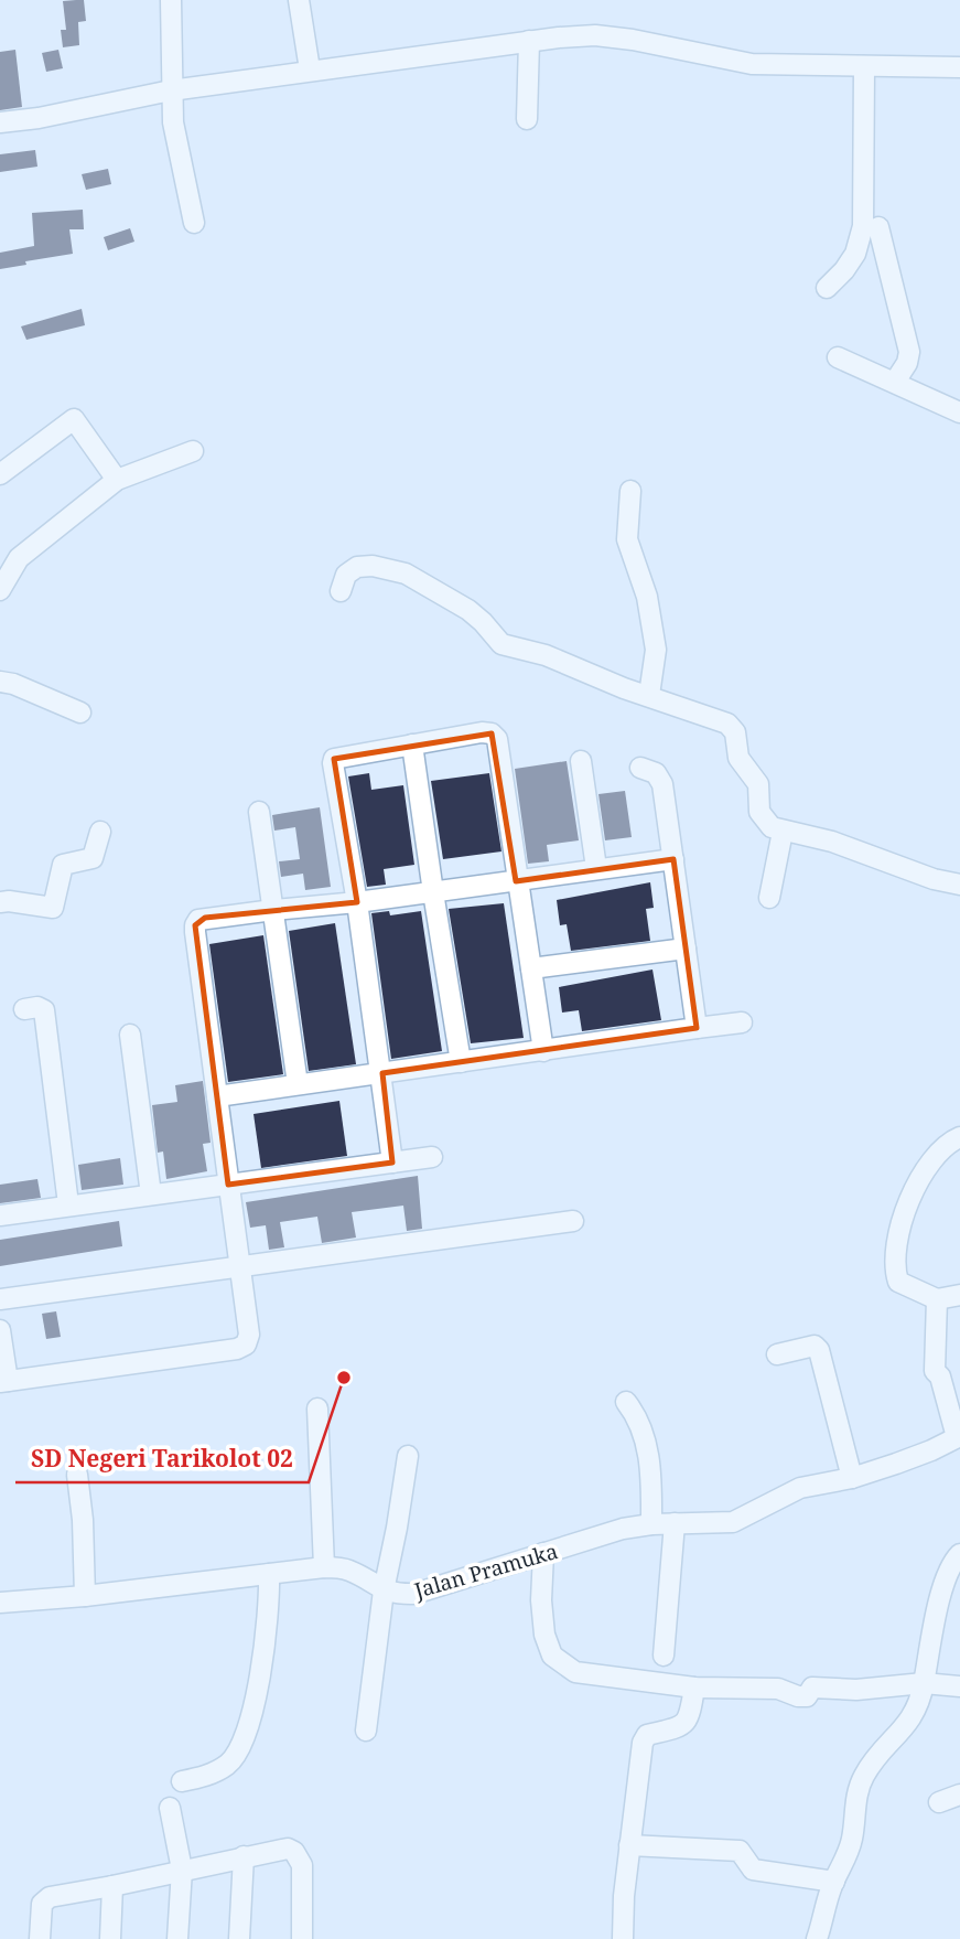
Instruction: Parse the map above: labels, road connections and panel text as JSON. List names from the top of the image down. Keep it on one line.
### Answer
{"streets":{"street":["Jalan Pramuka"]},"places":["SD Negeri Tarikolot 02"]}
